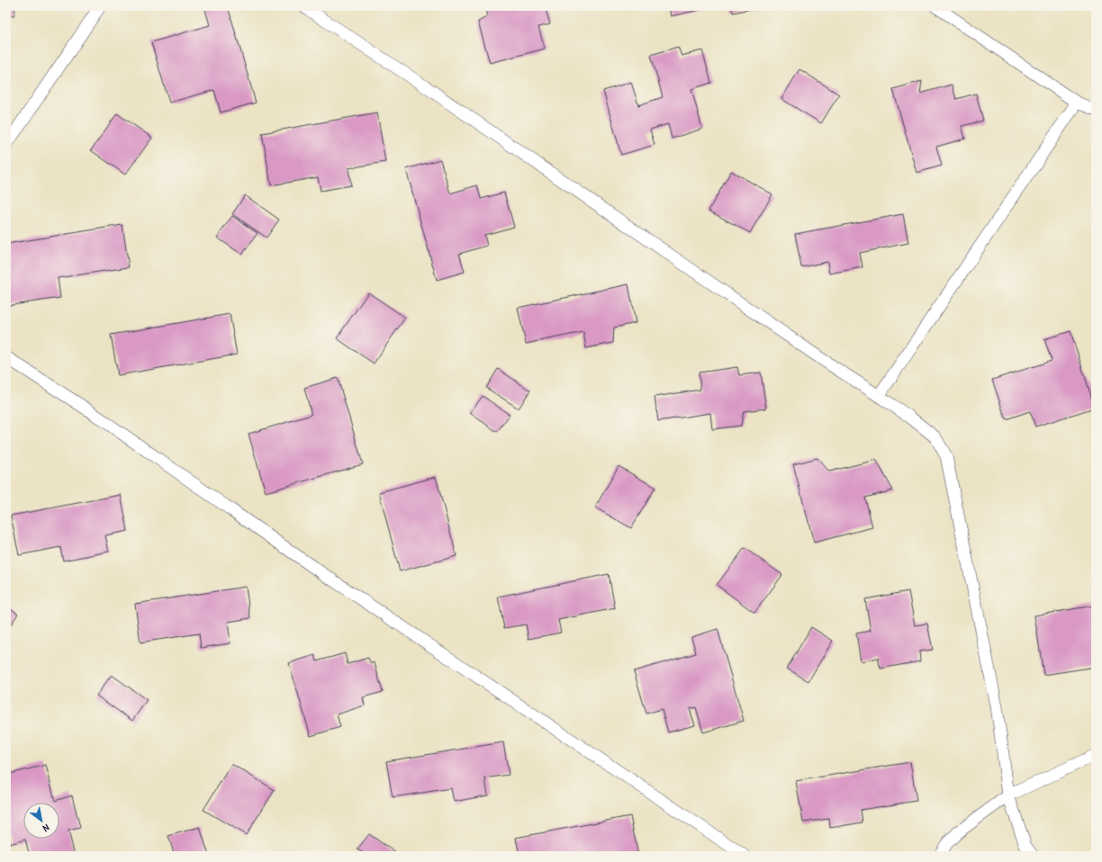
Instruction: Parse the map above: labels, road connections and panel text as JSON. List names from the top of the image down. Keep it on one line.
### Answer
{"north":"bottom right"}
